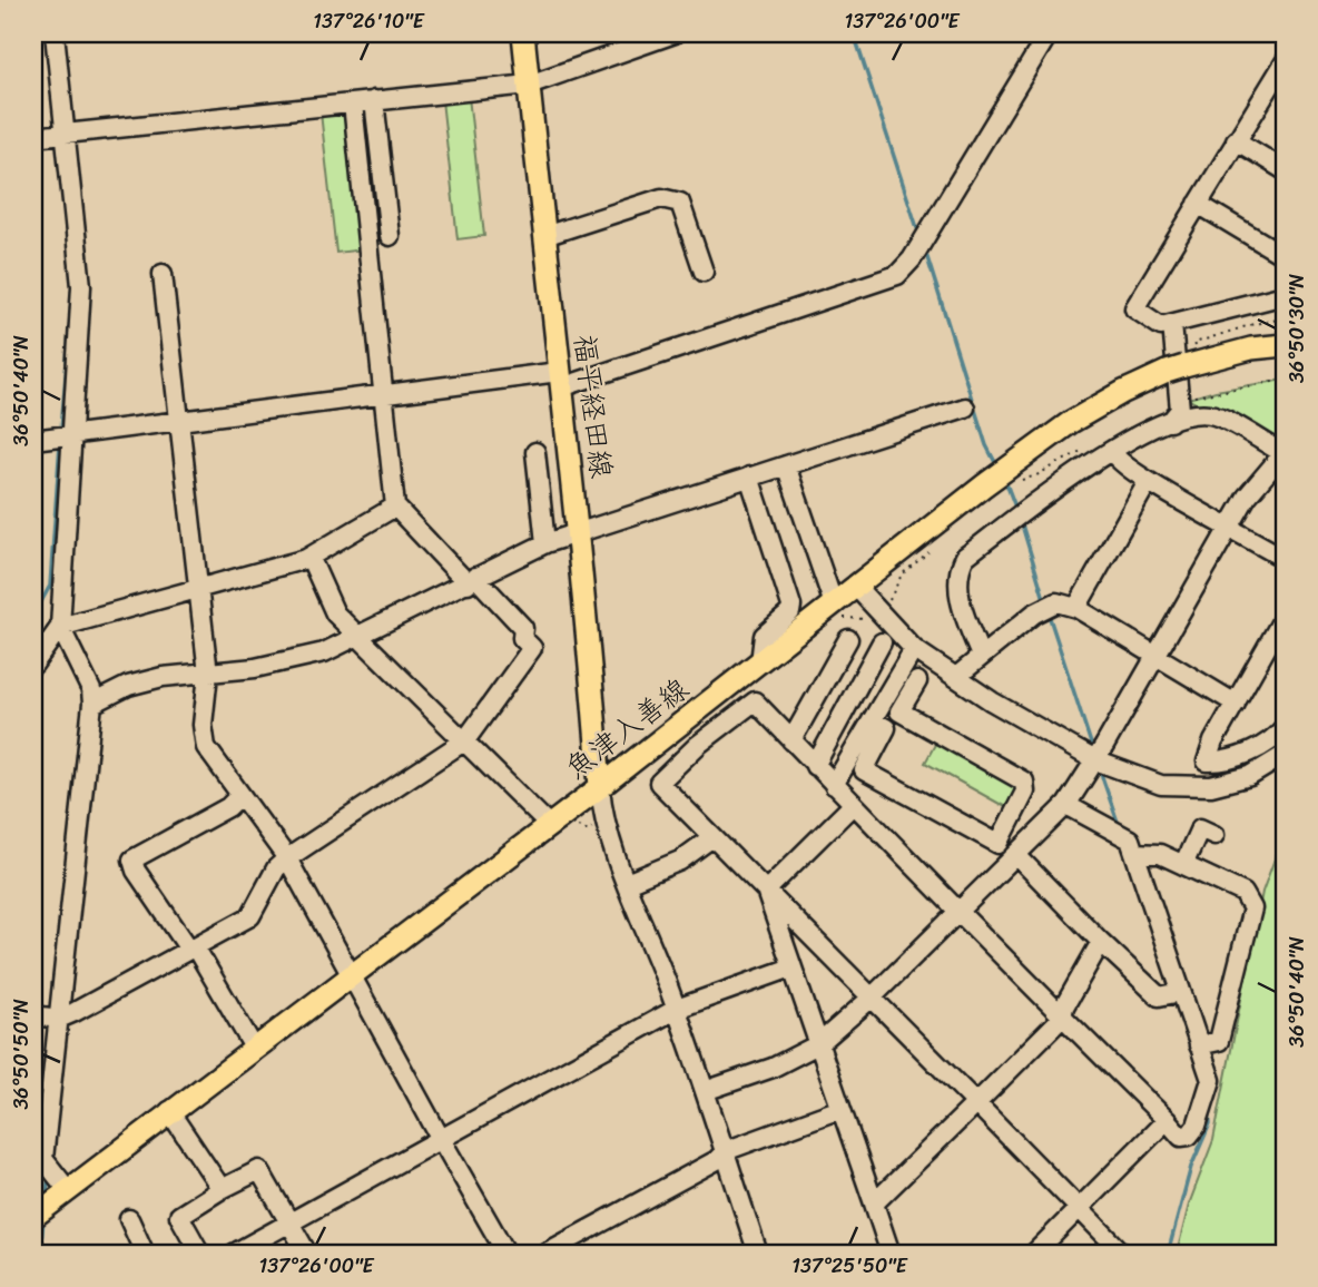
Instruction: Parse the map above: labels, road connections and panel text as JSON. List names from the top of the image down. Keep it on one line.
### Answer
{"streets":{"main road":["福平経田線","魚津入善線"]},"crossings":[["福平経田線","魚津入善線"]],"coordinates":["137°26'10\"E","137°26'00\"E","36°50'30\"N","36°50'40\"N","36°50'50\"N","137°25'50\"E"]}
